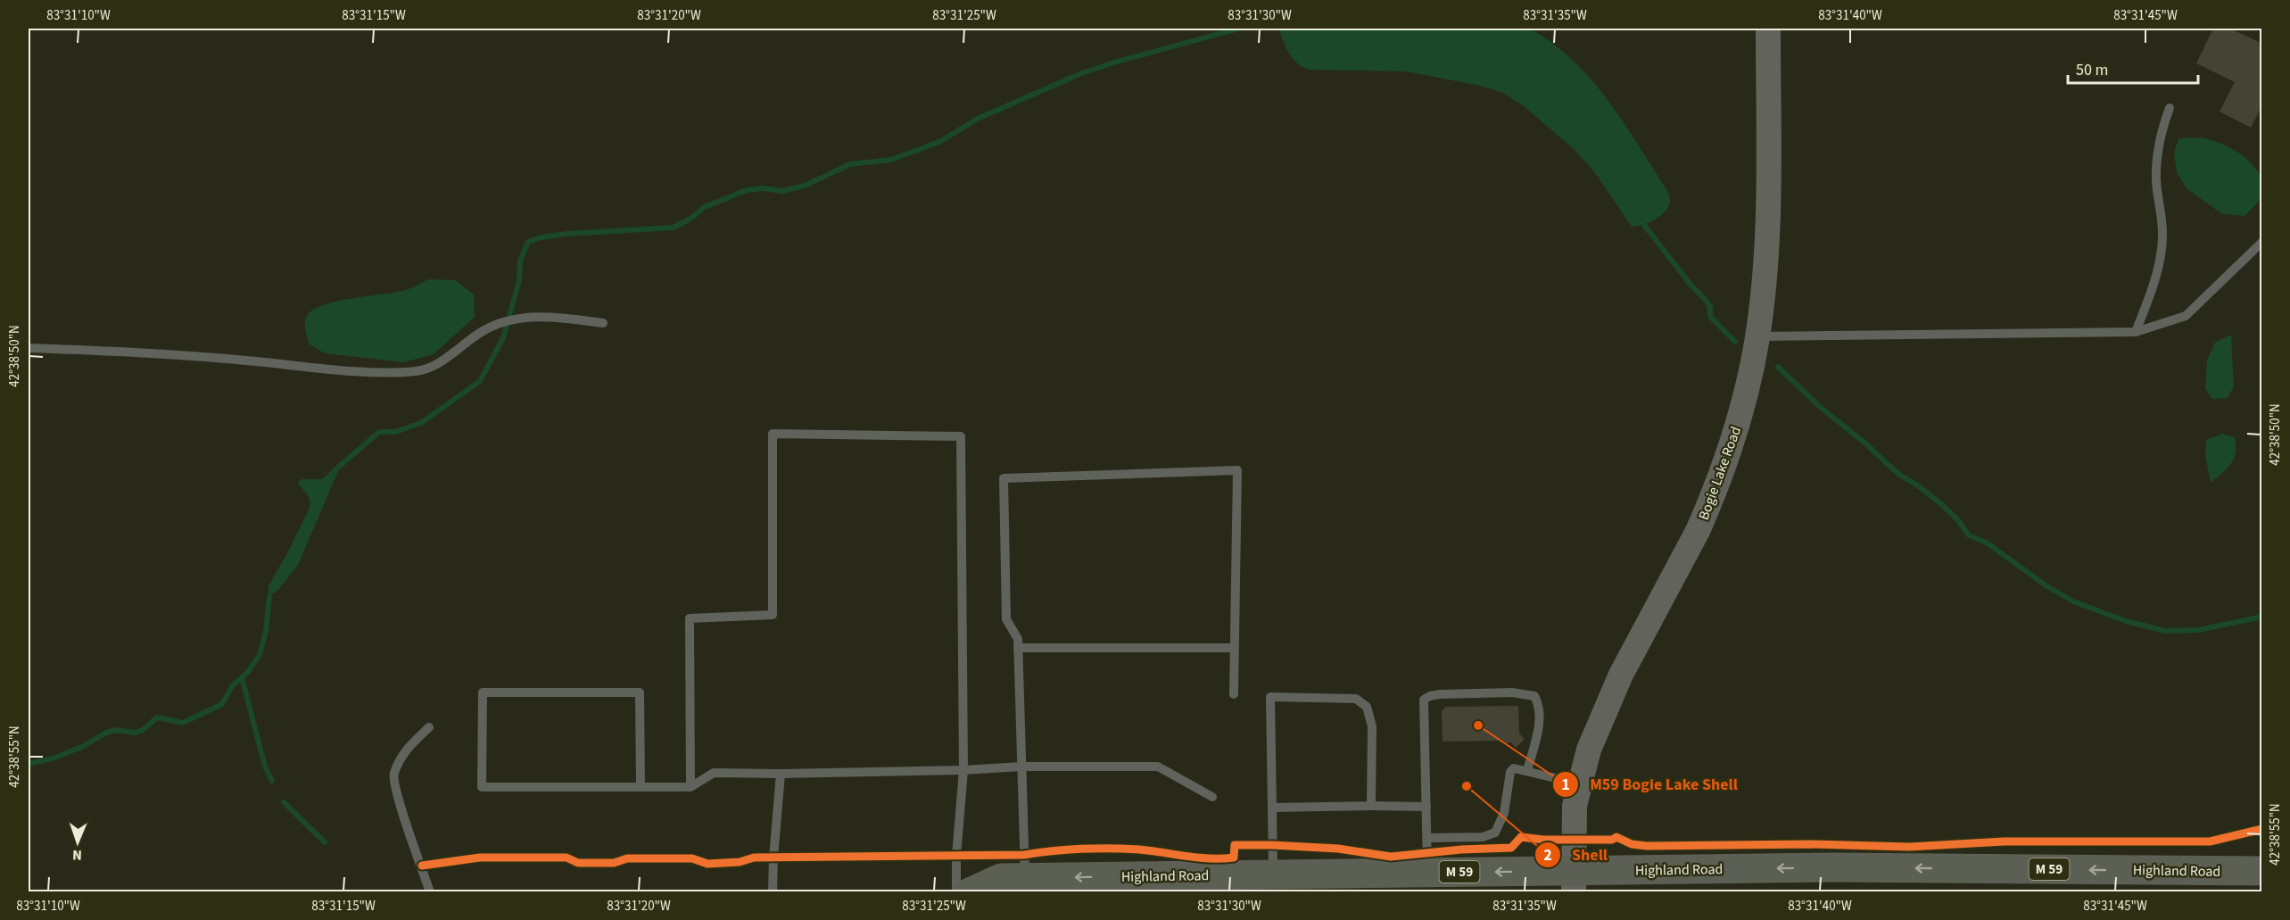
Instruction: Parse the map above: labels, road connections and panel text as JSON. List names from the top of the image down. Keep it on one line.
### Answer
{"streets":{"highway":["Highland Road","M 59"],"main road":["Bogie Lake Road"]},"crossings":[["Bogie Lake Road","Highland Road"]],"one_way":["Highland Road"],"places":["M59 Bogie Lake Shell","Shell"],"scale_bar":"50 m","north":"bottom","coordinates":["83°31'10\"W","83°31'15\"W","83°31'20\"W","83°31'25\"W","83°31'30\"W","83°31'35\"W","83°31'40\"W","83°31'45\"W","42°38'50\"N","42°38'55\"N"]}
